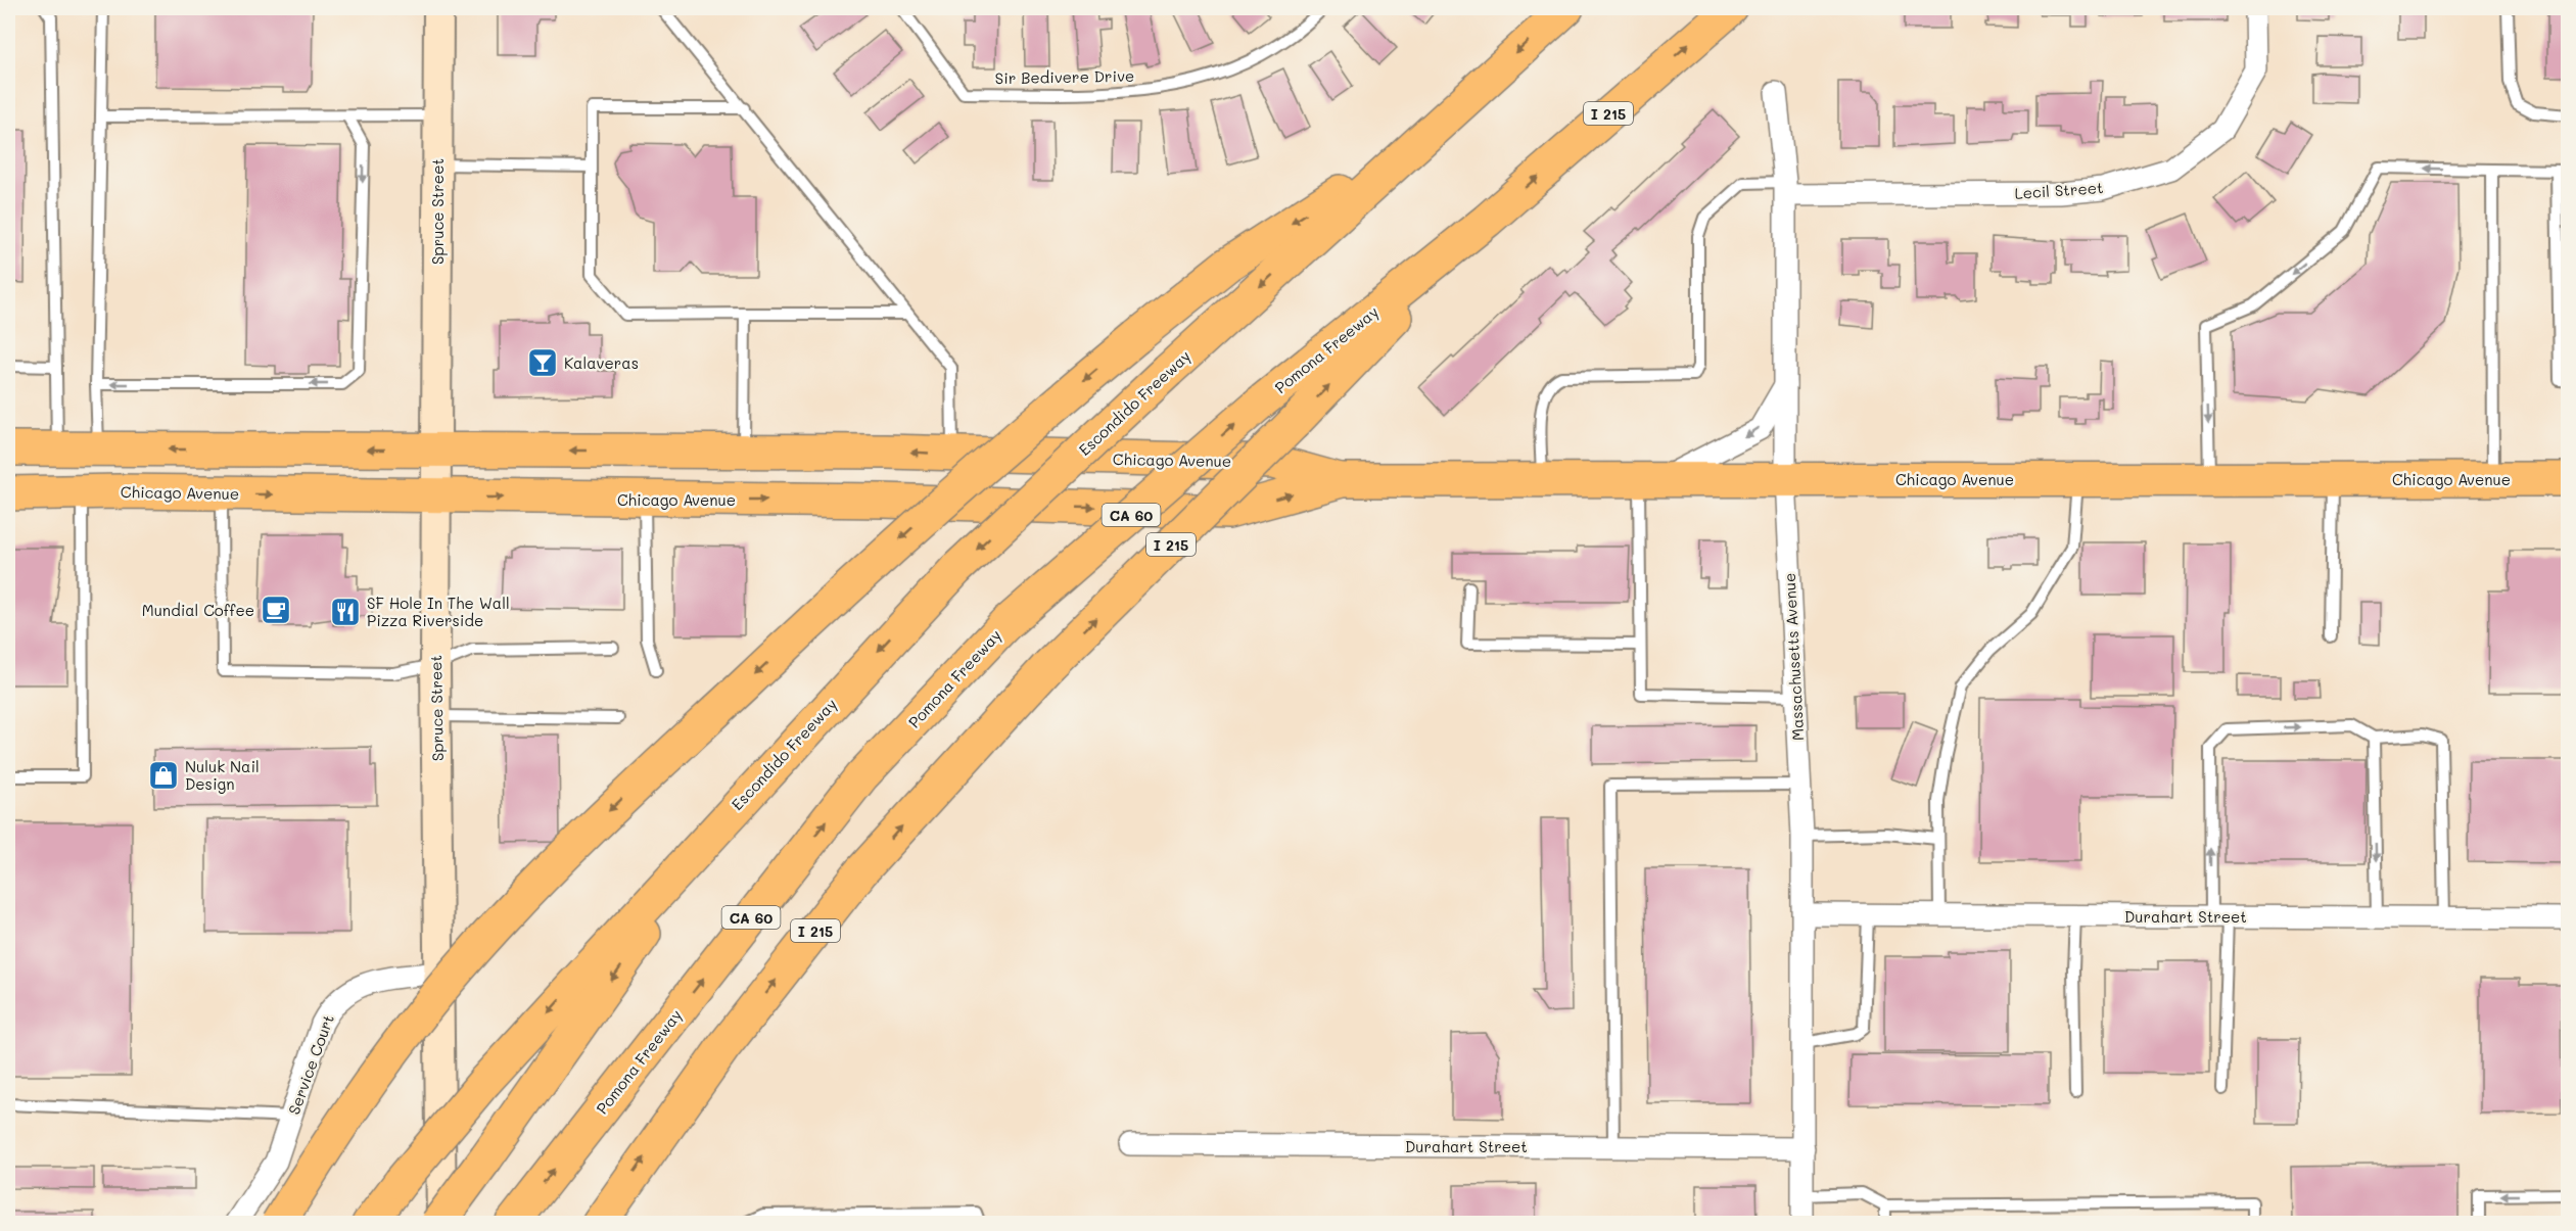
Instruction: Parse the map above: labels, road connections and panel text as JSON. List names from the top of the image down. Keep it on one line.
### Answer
{"streets":{"main road":["I 215","Spruce Street","Pomona Freeway","Escondido Freeway","Chicago Avenue","CA 60"],"street":["Lecil Street","Massachusetts Avenue","Durahart Street","Service Court"],"lane":["Sir Bedivere Drive"]},"crossings":[["I 215","Pomona Freeway"],["Lecil Street","Massachusetts Avenue"],["Spruce Street","Chicago Avenue"],["Spruce Street","Service Court"],["Chicago Avenue","Massachusetts Avenue"],["Massachusetts Avenue","Durahart Street"]],"places":{"bar":["Kalaveras"],"cafe":["Mundial Coffee"],"restaurant":["SF Hole In The Wall Pizza Riverside"],"shop":["Nuluk Nail Design"]}}
